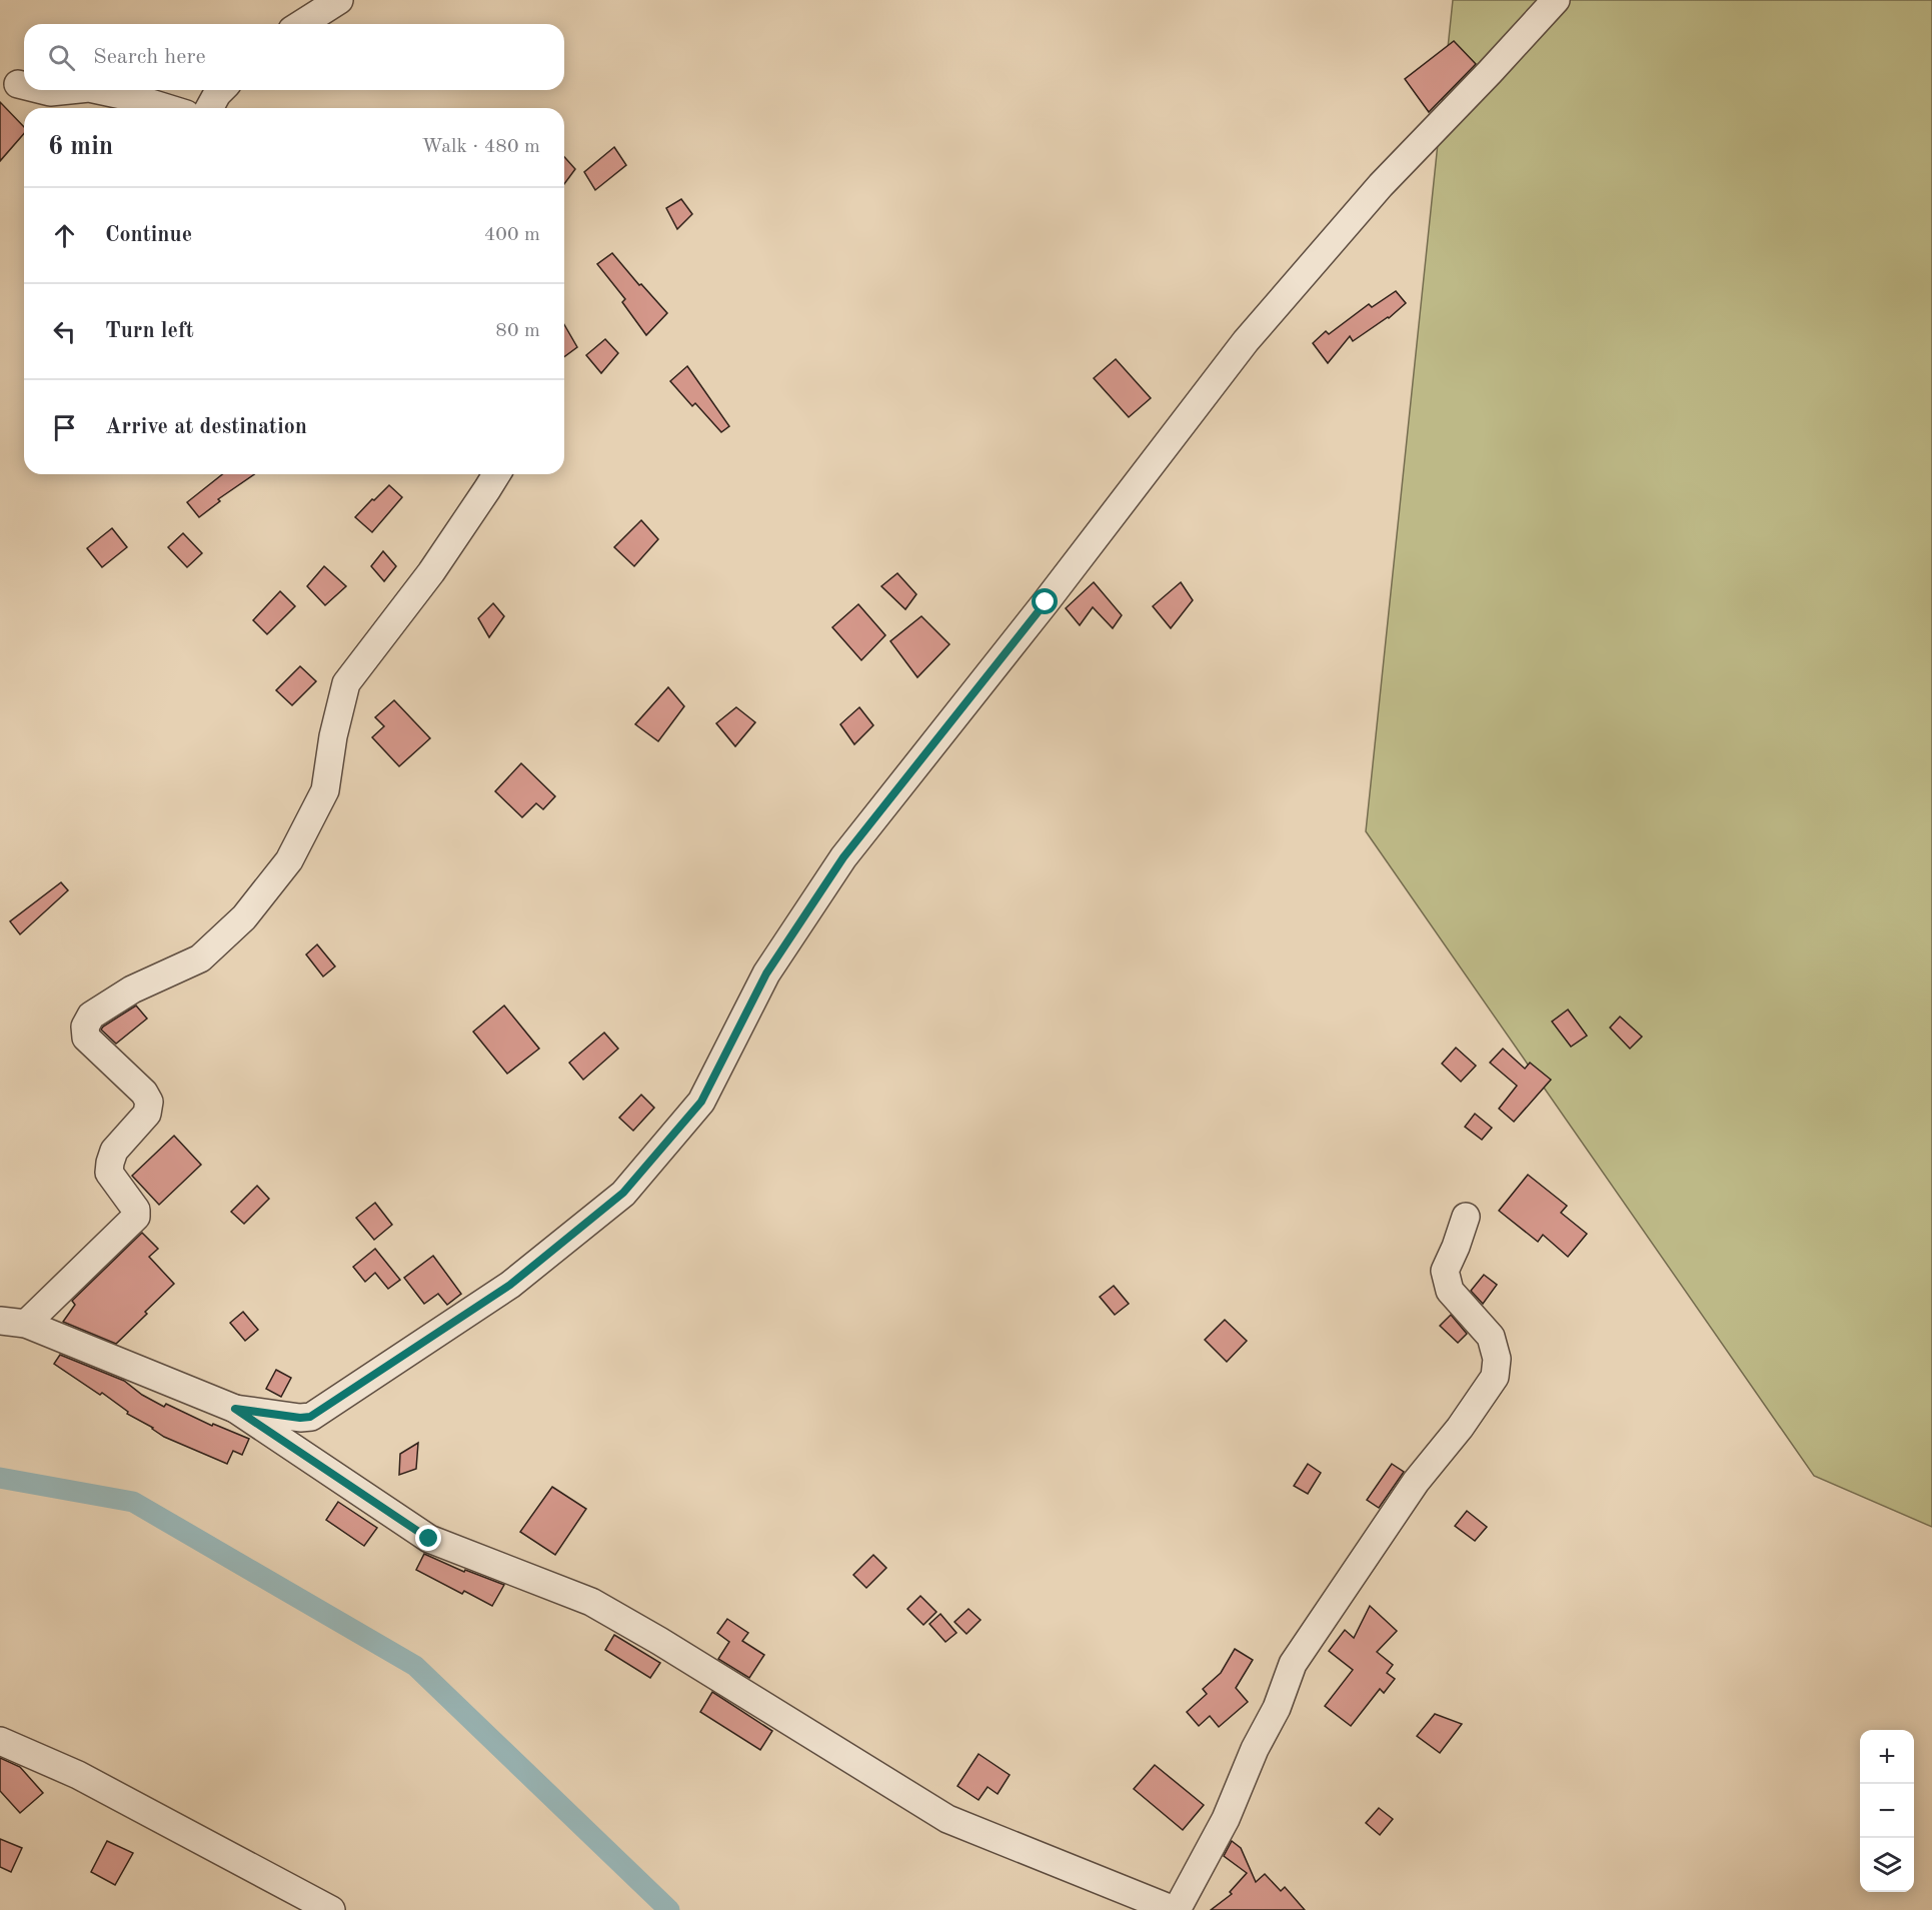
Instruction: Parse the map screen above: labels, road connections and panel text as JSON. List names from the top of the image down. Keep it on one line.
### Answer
{"page":{"search":"Search here","heading":["6 min","Walk · 480 m"],"list":[["Continue","400 m"],["Turn left","80 m"],"Arrive at destination"],"map_buttons":["+","−"]}}
